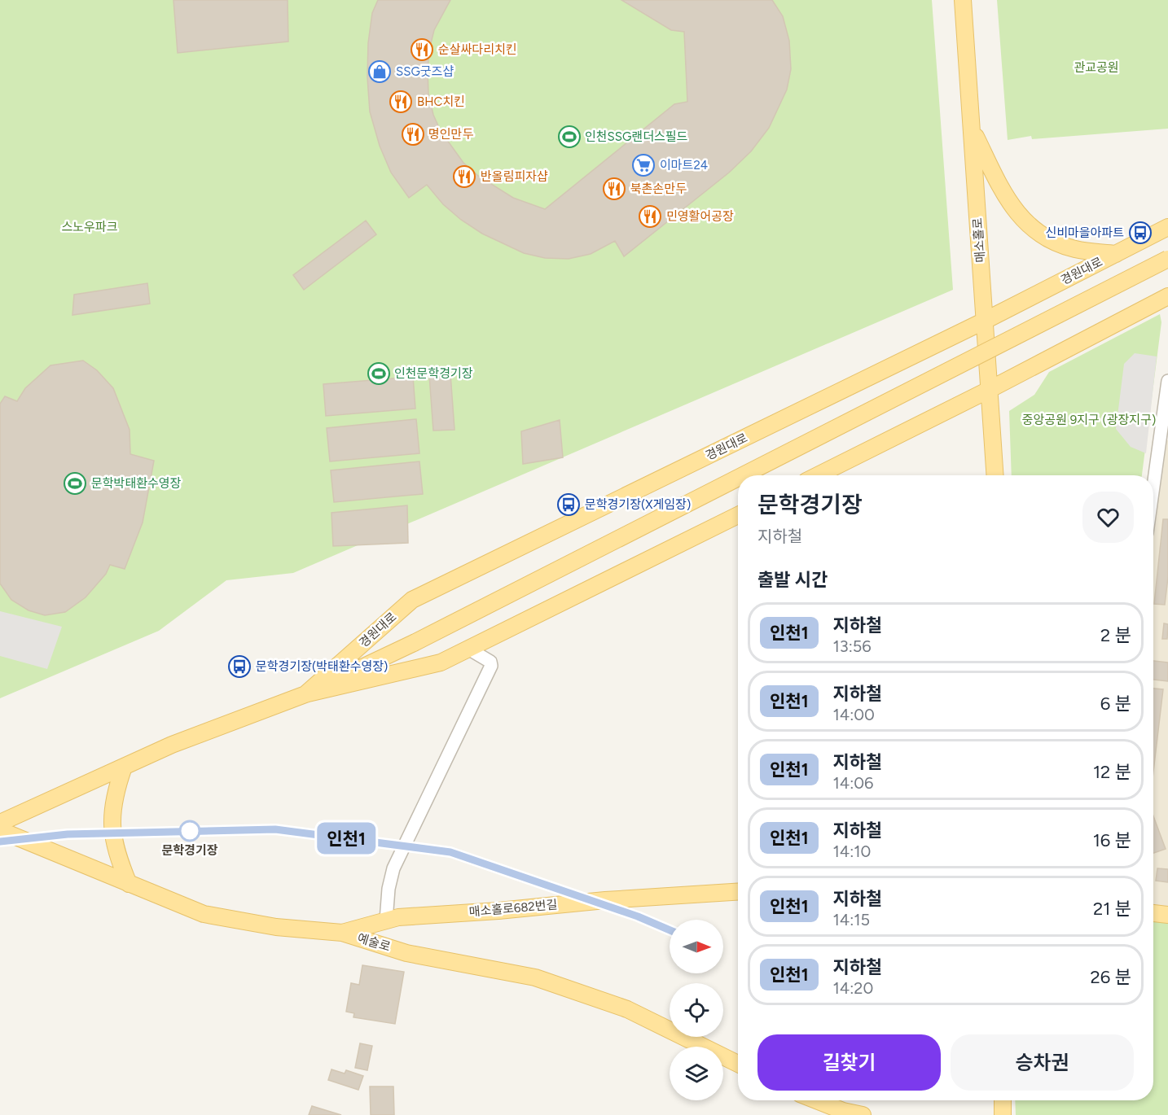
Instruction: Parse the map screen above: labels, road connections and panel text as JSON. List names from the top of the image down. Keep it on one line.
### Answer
{"streets":{"main road":["매소홀로","경원대로","매소홀로682번길","예술로"]},"crossings":[["매소홀로","경원대로"],["매소홀로682번길","예술로"]],"parks":["관교공원","스노우파크","중앙공원 9지구 (광장지구)"],"places":{"restaurant":["순살싸다리치킨","BHC치킨","명인만두","반올림피자샵","북촌손만두","민영활어공장"],"shop":["SSG굿즈샵"],"sports":["인천SSG랜더스필드","인천문학경기장","문학박태환수영장"],"supermarket":["이마트24"],"bus stop":["신비마을아파트","문학경기장(X게임장)","문학경기장(박태환수영장)"],"other":["문학경기장"]},"lines":["metro line 인천1"],"north":"right","page":{"on_map":"인천1","heading":[["문학경기장","지하철"],"출발 시간"],"list":[{"mark":"인천1","name":"지하철","note":"13:56","value":"2 분"},{"mark":"인천1","name":"지하철","note":"14:00","value":"6 분"},{"mark":"인천1","name":"지하철","note":"14:06","value":"12 분"},{"mark":"인천1","name":"지하철","note":"14:10","value":"16 분"},{"mark":"인천1","name":"지하철","note":"14:15","value":"21 분"},{"mark":"인천1","name":"지하철","note":"14:20","value":"26 분"}],"buttons":["길찾기","승차권"]}}
